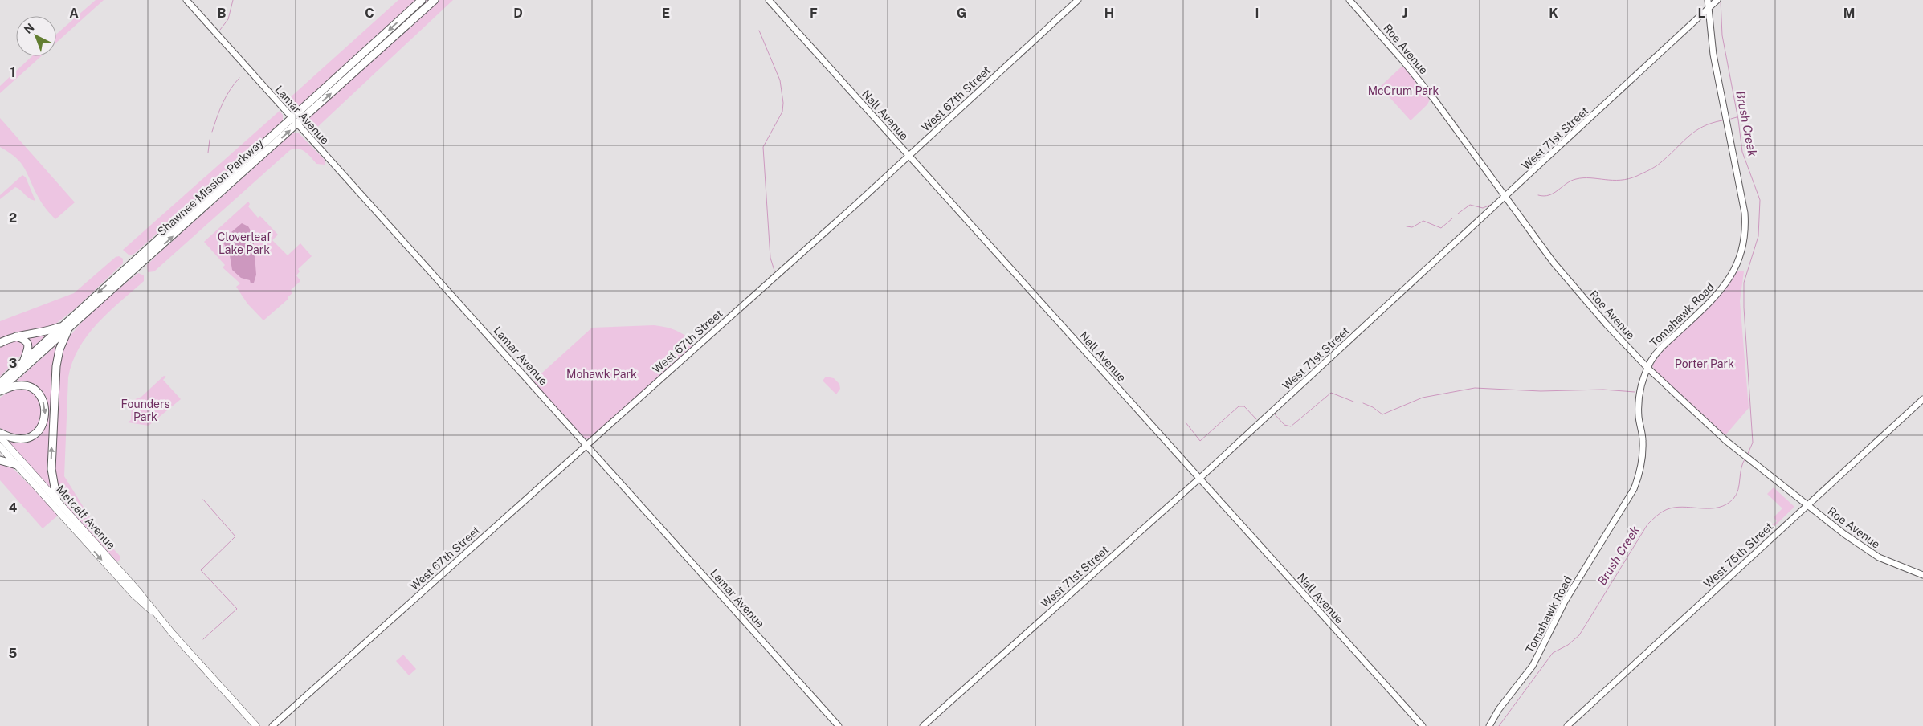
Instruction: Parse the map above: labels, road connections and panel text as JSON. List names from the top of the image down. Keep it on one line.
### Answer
{"streets":{"highway":["Shawnee Mission Parkway"],"main road":["Metcalf Avenue"],"street":["Roe Avenue","West 67th Street","Lamar Avenue","Nall Avenue","West 71st Street","Tomahawk Road","West 75th Street"]},"crossings":[["Roe Avenue","West 71st Street"],["Roe Avenue","Tomahawk Road"],["Roe Avenue","West 75th Street"],["West 67th Street","Lamar Avenue"],["West 67th Street","Nall Avenue"],["Lamar Avenue","Shawnee Mission Parkway"],["Nall Avenue","West 71st Street"],["West 71st Street","Tomahawk Road"]],"water":["Brush Creek"],"parks":["McCrum Park","Cloverleaf Lake Park","Porter Park","Mohawk Park","Founders Park"],"north":"top left","grid":{"columns":["A","B","C","D","E","F","G","H","I","J","K","L","M"],"rows":["1","2","3","4","5"]}}
